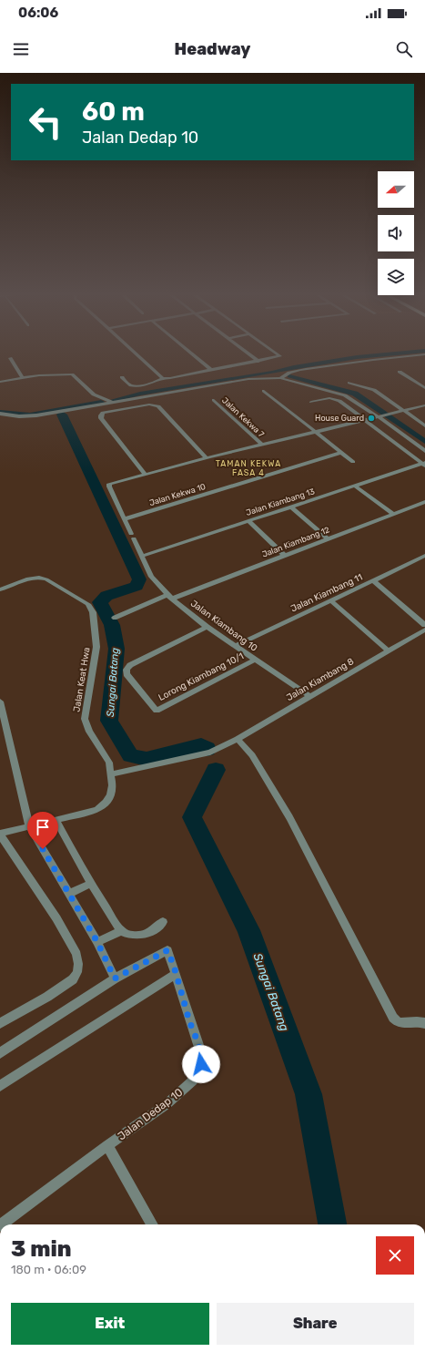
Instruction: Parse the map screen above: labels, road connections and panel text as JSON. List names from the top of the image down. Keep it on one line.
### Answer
{"streets":{"street":["Jalan Kekwa 7","Jalan Kekwa 10","Jalan Kiambang 13","Jalan Kiambang 12","Jalan Kiambang 11","Jalan Kiambang 10","Lorong Kiambang 10/1","Jalan Keat Hwa","Jalan Kiambang 8","Jalan Dedap 10"]},"crossings":[["Jalan Kekwa 10","Jalan Kiambang 10"],["Jalan Kiambang 13","Jalan Kiambang 10"],["Jalan Kiambang 12","Jalan Kiambang 10"],["Jalan Kiambang 11","Jalan Kiambang 10"],["Jalan Kiambang 10","Lorong Kiambang 10/1"],["Jalan Kiambang 10","Jalan Kiambang 8"],["Jalan Keat Hwa","Jalan Kiambang 8"]],"districts":["TAMAN KEKWA FASA 4"],"water":["Sungai Batang"],"places":["House Guard"],"north":"left","page":{"status":"06:06","header":"Headway","turn":["60 m","Jalan Dedap 10"],"heading":["3 min","180 m · 06:09"],"buttons":["Exit","Share"]}}
